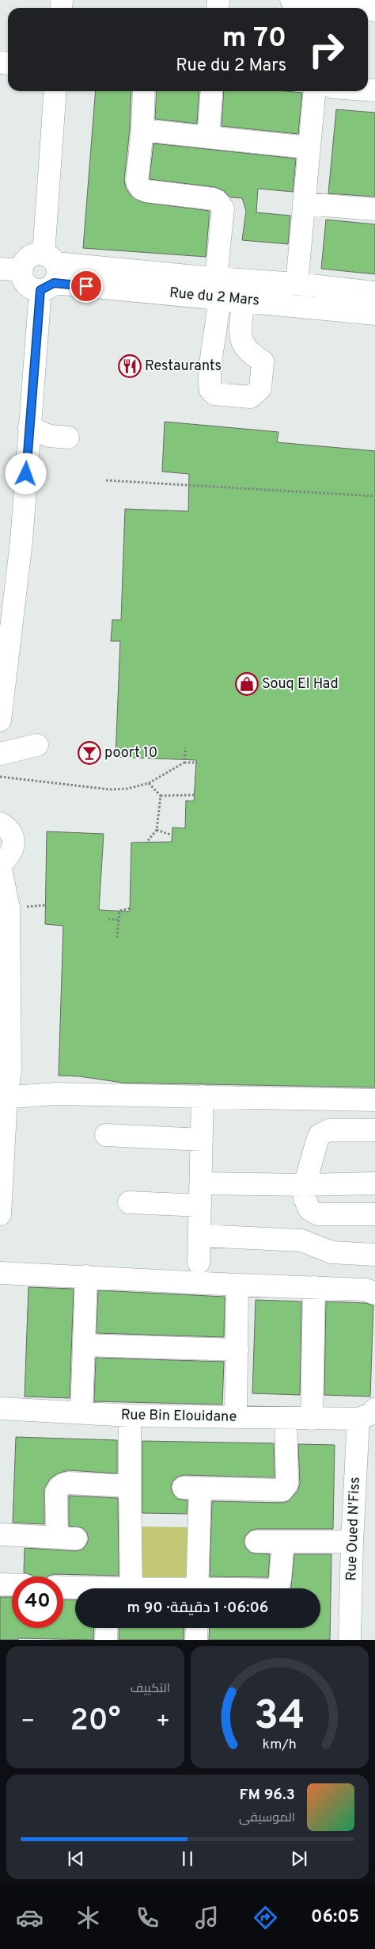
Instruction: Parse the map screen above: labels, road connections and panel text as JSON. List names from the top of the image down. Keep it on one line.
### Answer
{"streets":{"street":["Rue du 2 Mars","Rue Bin Elouidane","Rue Oued N'Fiss"]},"crossings":[["Rue Bin Elouidane","Rue Oued N'Fiss"]],"places":{"restaurant":["Restaurants"],"shop":["Souq El Had"],"bar":["poort 10"]},"page":{"turn":["70 m","Rue du 2 Mars"],"limit":"40","trip":"06:06 · 1 دقيقة · 90 m","tile":"التكييف","heat":["−","20°","+"],"song":["96.3 FM","الموسيقى"],"tabs":"06:05","gauge":["34","km/h"]}}
